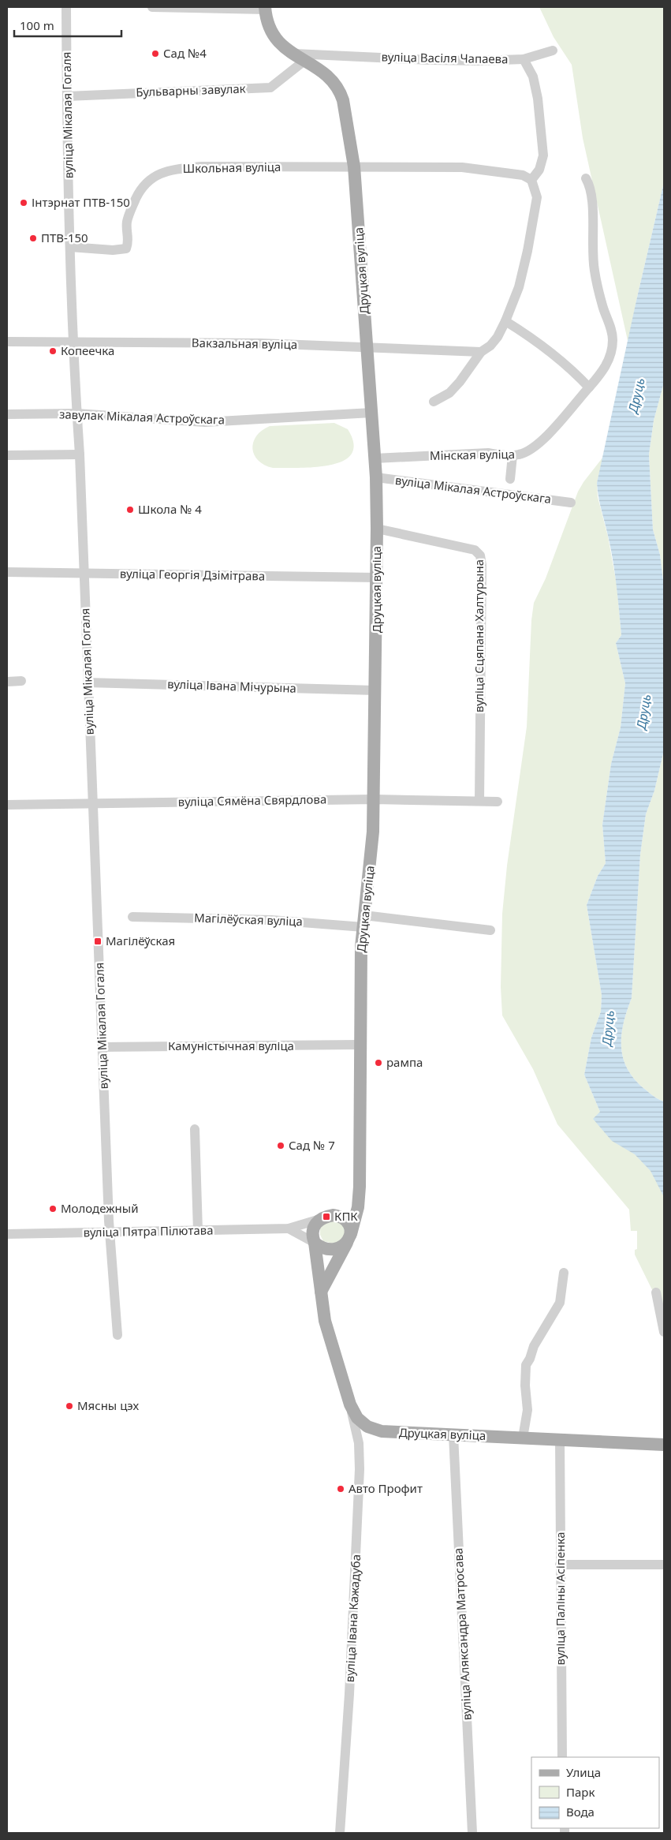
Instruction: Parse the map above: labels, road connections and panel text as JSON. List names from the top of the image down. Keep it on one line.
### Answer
{"streets":{"main road":["Друцкая вуліца"],"street":["вуліца Васіля Чапаева","Бульварны завулак","вуліца Мікалая Гогаля","Школьная вуліца","Вакзальная вуліца","завулак Мікалая Астроўскага","Мінская вуліца","вуліца Мікалая Астроўскага","вуліца Георгія Дзімітрава","вуліца Сцяпана Халтурына","вуліца Івана Мічурына","вуліца Сямёна Свярдлова","Магілёўская вуліца","Камуністычная вуліца","вуліца Пятра Пілютава","вуліца Паліны Асіпенка","вуліца Івана Кажадуба","вуліца Аляксандра Матросава"]},"crossings":[["вуліца Васіля Чапаева","Друцкая вуліца"],["Бульварны завулак","вуліца Мікалая Гогаля"],["Бульварны завулак","Друцкая вуліца"],["вуліца Мікалая Гогаля","Школьная вуліца"],["вуліца Мікалая Гогаля","Вакзальная вуліца"],["вуліца Мікалая Гогаля","завулак Мікалая Астроўскага"],["вуліца Мікалая Гогаля","вуліца Георгія Дзімітрава"],["вуліца Мікалая Гогаля","вуліца Івана Мічурына"],["вуліца Мікалая Гогаля","вуліца Сямёна Свярдлова"],["вуліца Мікалая Гогаля","Камуністычная вуліца"],["вуліца Мікалая Гогаля","вуліца Пятра Пілютава"],["Школьная вуліца","Друцкая вуліца"],["Друцкая вуліца","Вакзальная вуліца"],["Друцкая вуліца","завулак Мікалая Астроўскага"],["Друцкая вуліца","Мінская вуліца"],["Друцкая вуліца","вуліца Мікалая Астроўскага"],["Друцкая вуліца","вуліца Георгія Дзімітрава"],["Друцкая вуліца","вуліца Сцяпана Халтурына"],["Друцкая вуліца","вуліца Івана Мічурына"],["Друцкая вуліца","вуліца Сямёна Свярдлова"],["Друцкая вуліца","Магілёўская вуліца"],["Друцкая вуліца","Камуністычная вуліца"],["Друцкая вуліца","вуліца Пятра Пілютава"],["Друцкая вуліца","вуліца Паліны Асіпенка"],["Друцкая вуліца","вуліца Івана Кажадуба"],["Друцкая вуліца","вуліца Аляксандра Матросава"],["вуліца Сцяпана Халтурына","вуліца Сямёна Свярдлова"]],"water":["Друць"],"places":{"other":["Сад №4","Інтэрнат ПТВ-150","ПТВ-150","Копеечка","Школа № 4","рампа","Сад № 7","Молодежный","Мясны цэх","Авто Профит"],"transit":["Магілёўская","КПК"]},"legend":["Улица","Парк","Вода"],"scale_bar":"100 m"}
